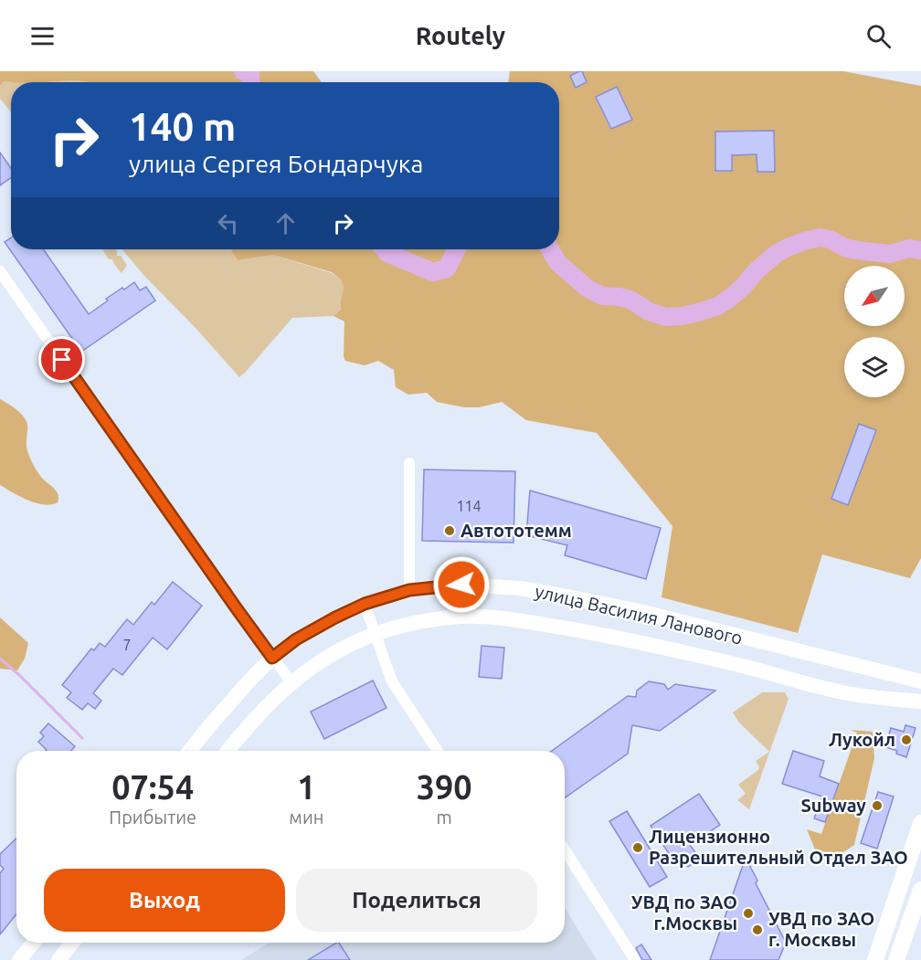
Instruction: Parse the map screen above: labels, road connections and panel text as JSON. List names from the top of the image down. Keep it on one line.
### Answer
{"streets":{"street":["улица Василия Ланового"]},"places":["Автототемм","Лукойл","Subway","Лицензионно Разрешительный Отдел ЗАО","УВД по ЗАО г.Москвы","УВД по ЗАО г. Москвы"],"house_numbers":["114","7"],"north":"bottom left","page":{"header":"Routely","turn":["140 m","улица Сергея Бондарчука"],"eta":["07:54","Прибытие","1","мин","390","m"],"buttons":["Выход","Поделиться"]}}
